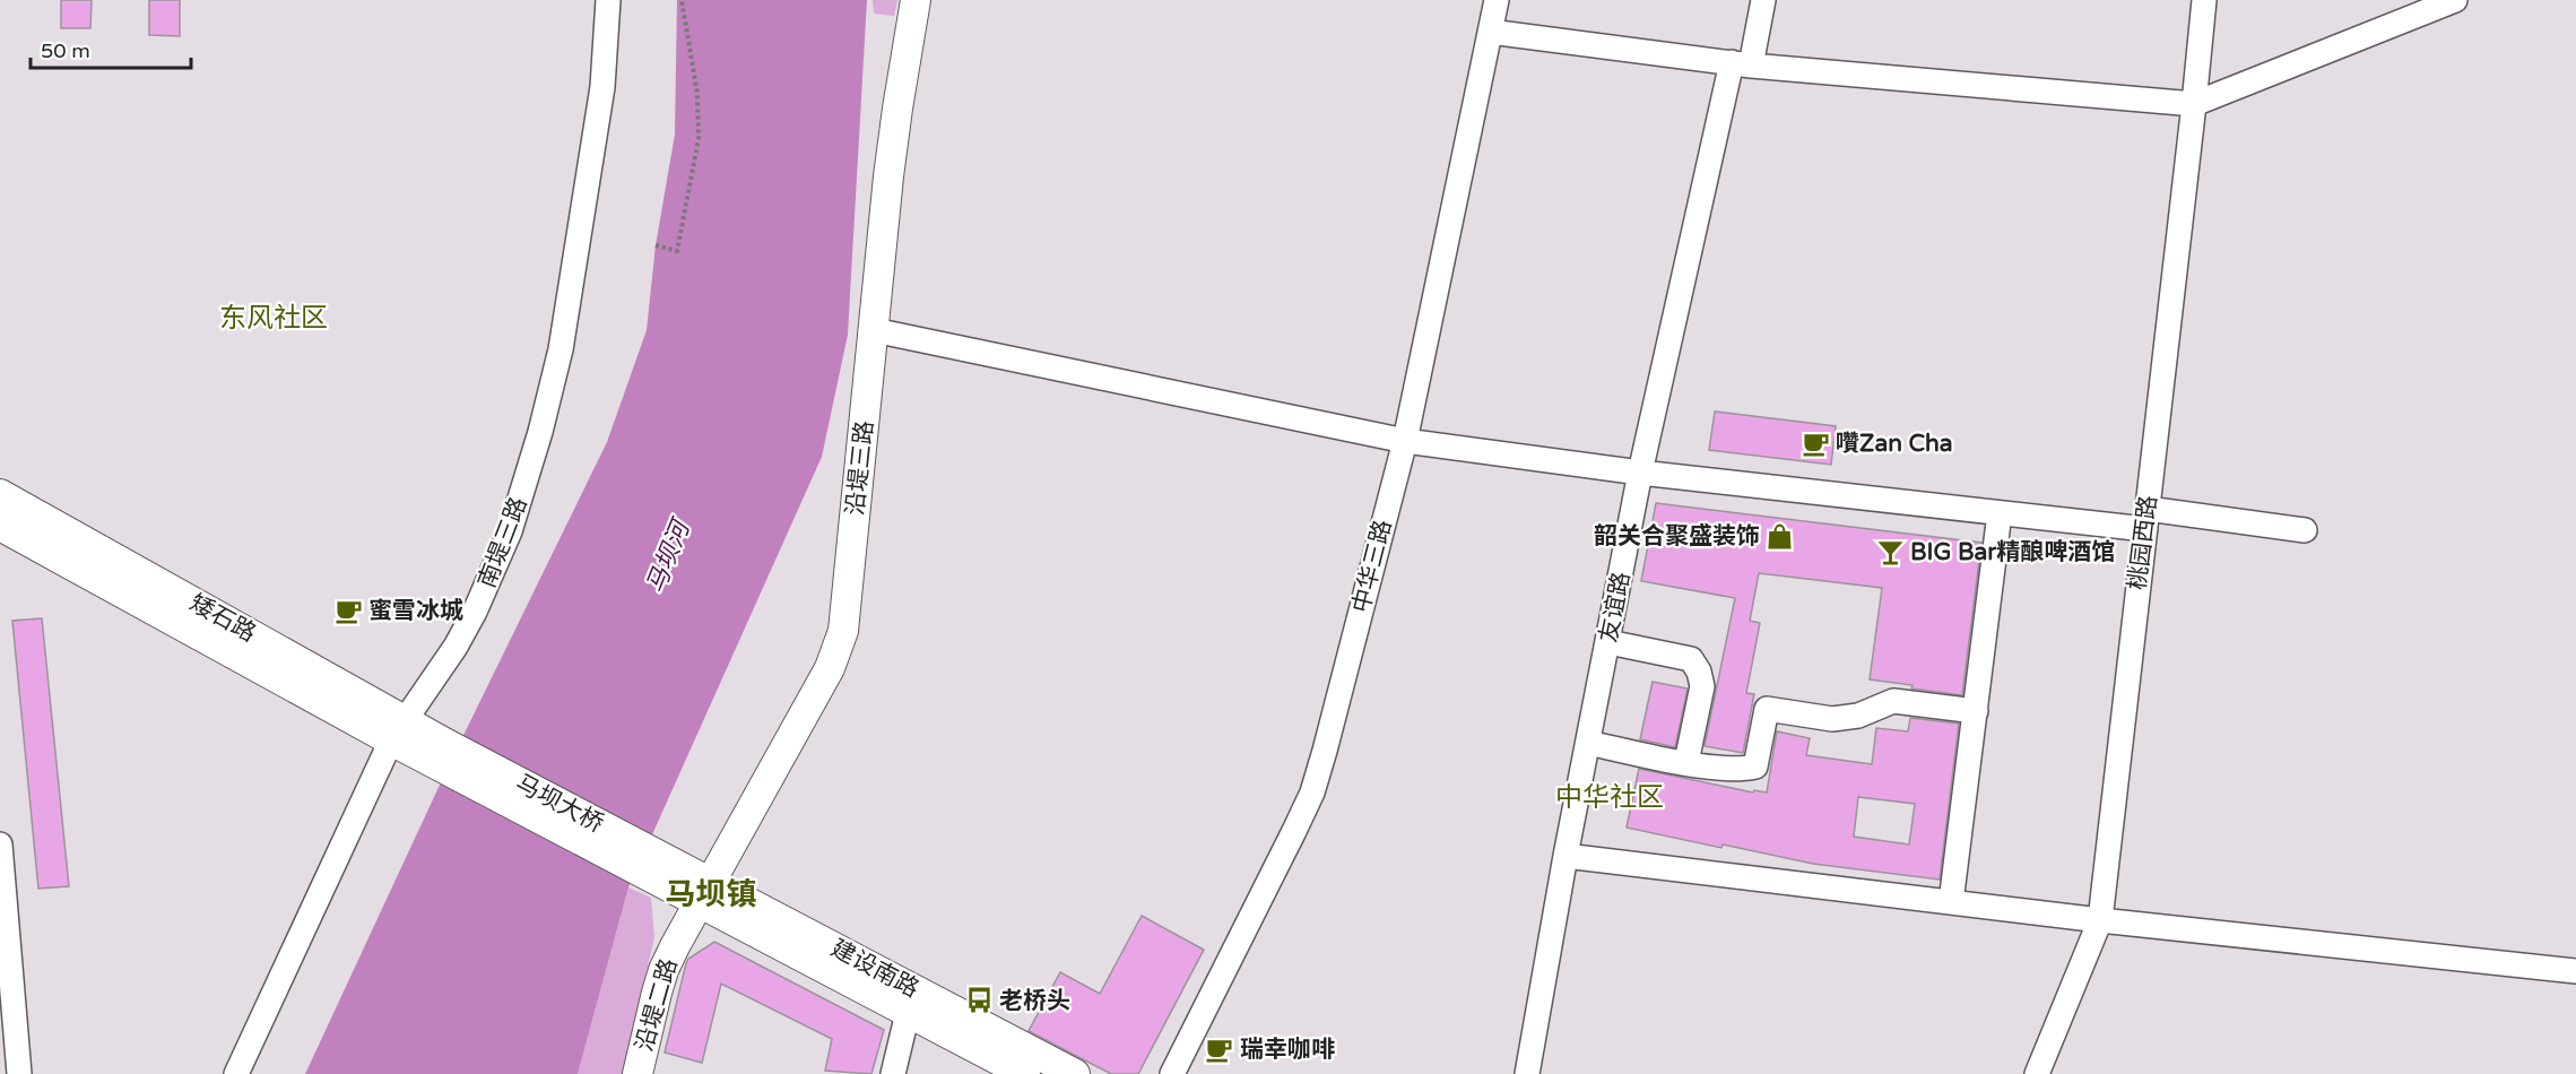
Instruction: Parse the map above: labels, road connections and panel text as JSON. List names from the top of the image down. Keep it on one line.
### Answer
{"streets":{"main road":["沿堤三路","矮石路","马坝大桥","建设南路","沿堤二路"],"street":["南堤三路","桃园西路","中华三路","友谊路"]},"crossings":[["沿堤三路","建设南路"],["沿堤三路","沿堤二路"],["南堤三路","矮石路"],["矮石路","马坝大桥"],["马坝大桥","建设南路"],["建设南路","沿堤二路"]],"districts":["东风社区","中华社区","马坝镇"],"water":["马坝河"],"places":{"cafe":["囋Zan Cha","蜜雪冰城","瑞幸咖啡"],"shop":["韶关合聚盛装饰"],"bar":["BIG Bar精酿啤酒馆"],"bus stop":["老桥头"]},"scale_bar":"50 m"}
